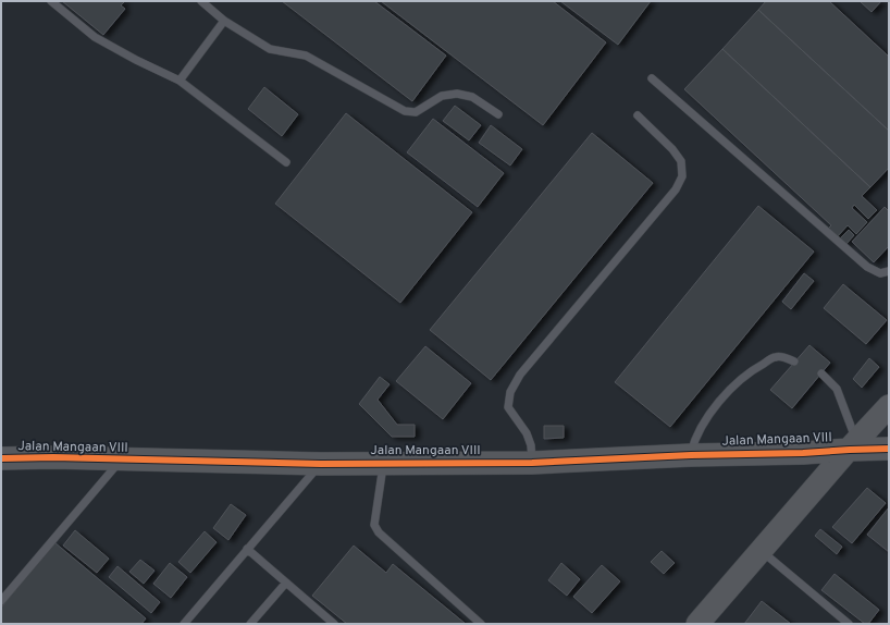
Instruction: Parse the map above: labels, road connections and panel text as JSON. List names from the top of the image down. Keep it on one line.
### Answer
{"streets":{"street":["Jalan Mangaan VIII"]}}
